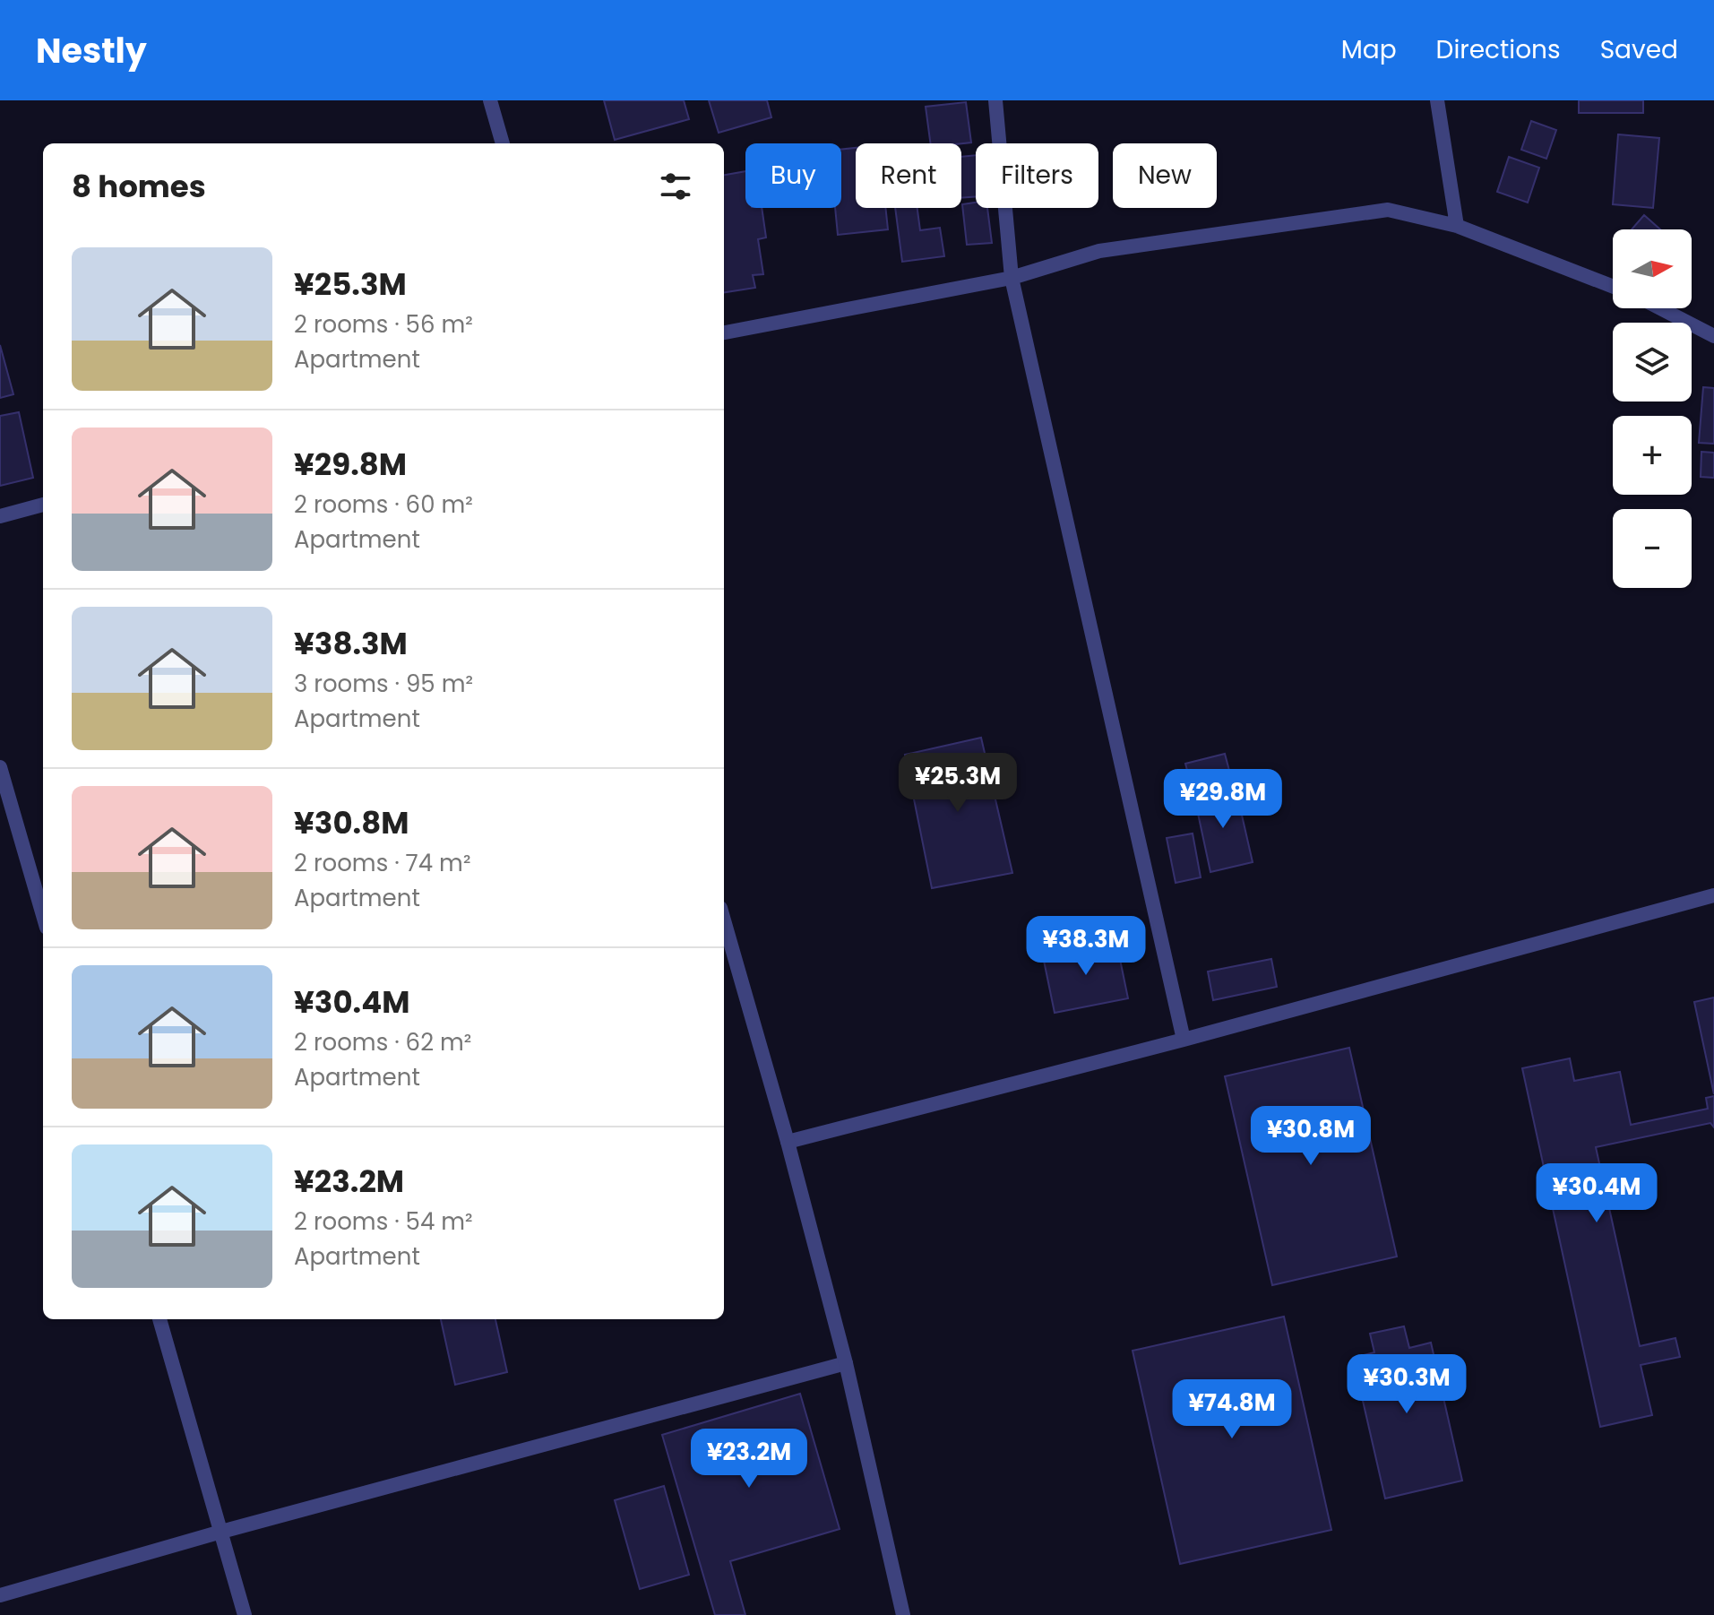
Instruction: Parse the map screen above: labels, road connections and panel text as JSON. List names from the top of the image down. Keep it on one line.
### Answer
{"north":"right","page":{"header":"Nestly","nav":["Map","Directions","Saved"],"chip":["Buy","Rent","Filters","New"],"heading":"8 homes","map_buttons":["+","−"],"list":[{"name":"¥25.3M","note":"2 rooms · 56 m² · Apartment"},{"name":"¥29.8M","note":"2 rooms · 60 m² · Apartment"},{"name":"¥38.3M","note":"3 rooms · 95 m² · Apartment"},{"name":"¥30.8M","note":"2 rooms · 74 m² · Apartment"},{"name":"¥30.4M","note":"2 rooms · 62 m² · Apartment"},{"name":"¥23.2M","note":"2 rooms · 54 m² · Apartment"}],"price":["¥25.3M","¥29.8M","¥38.3M","¥30.8M","¥30.4M","¥30.3M","¥74.8M","¥23.2M"]}}
